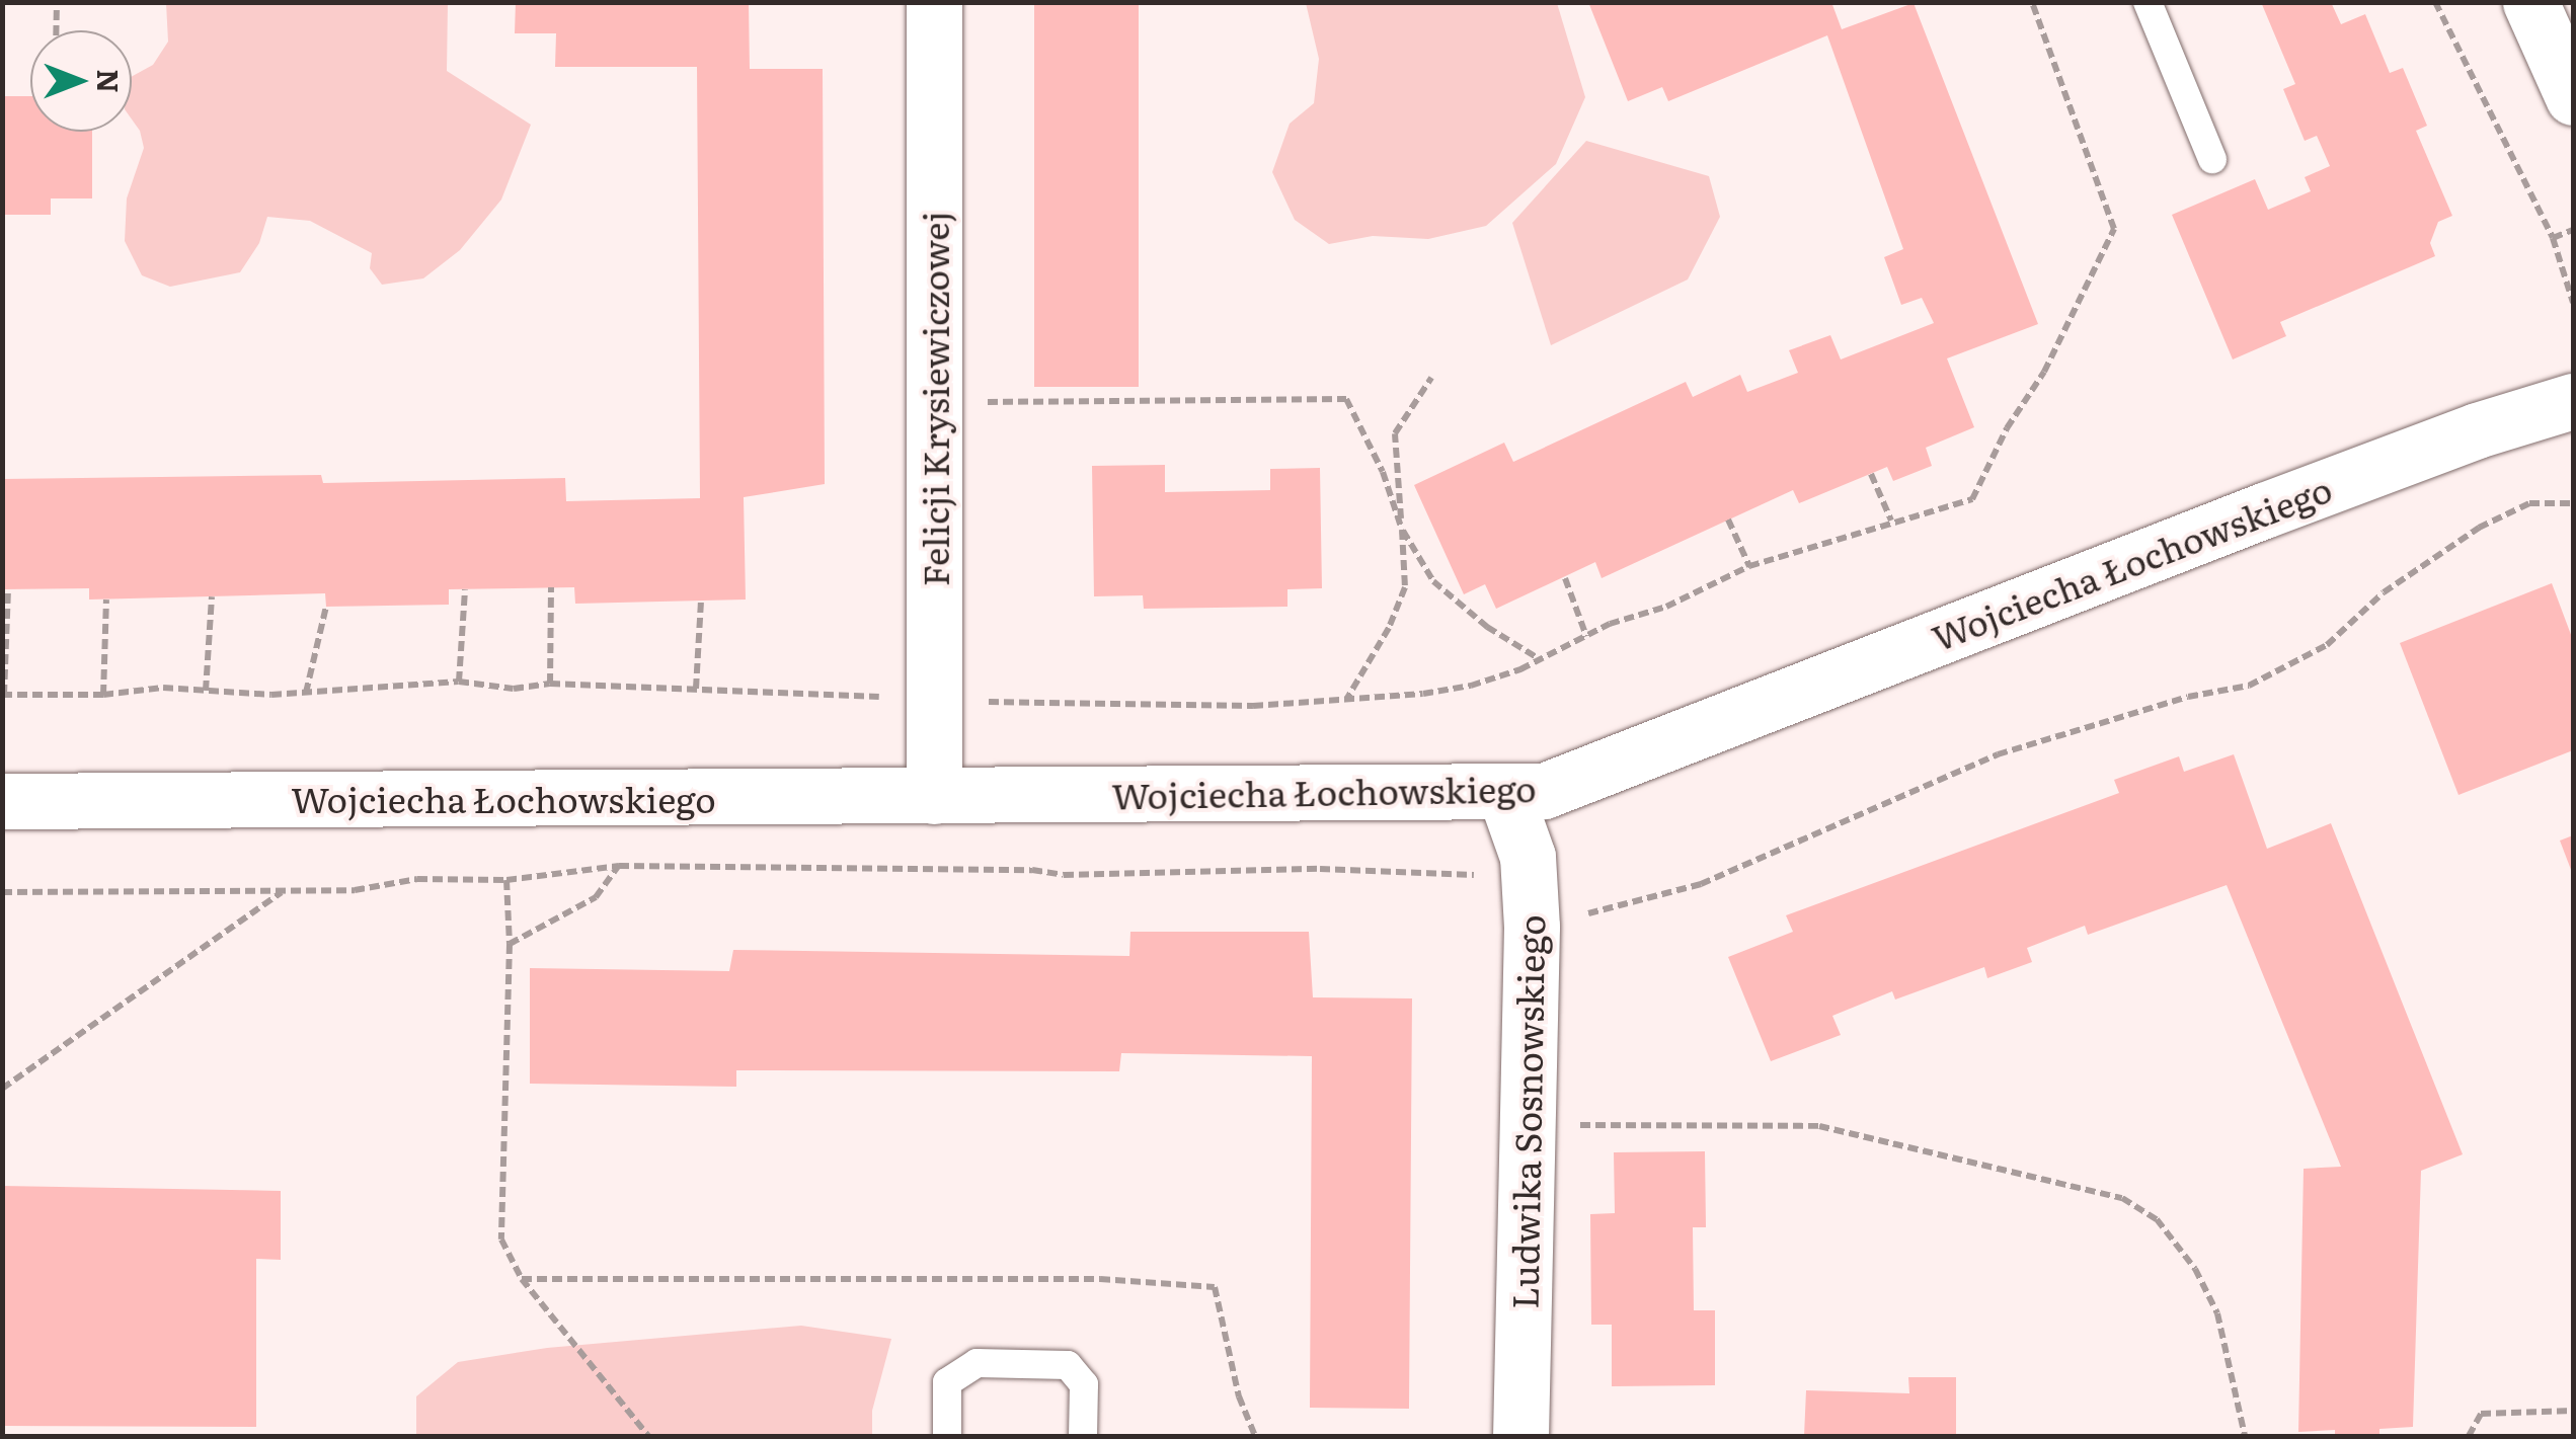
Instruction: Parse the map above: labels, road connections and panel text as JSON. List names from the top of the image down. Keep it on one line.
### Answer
{"streets":{"street":["Felicji Krysiewiczowej","Wojciecha Łochowskiego","Ludwika Sosnowskiego"]},"crossings":[["Felicji Krysiewiczowej","Wojciecha Łochowskiego"],["Wojciecha Łochowskiego","Ludwika Sosnowskiego"]],"north":"right"}
